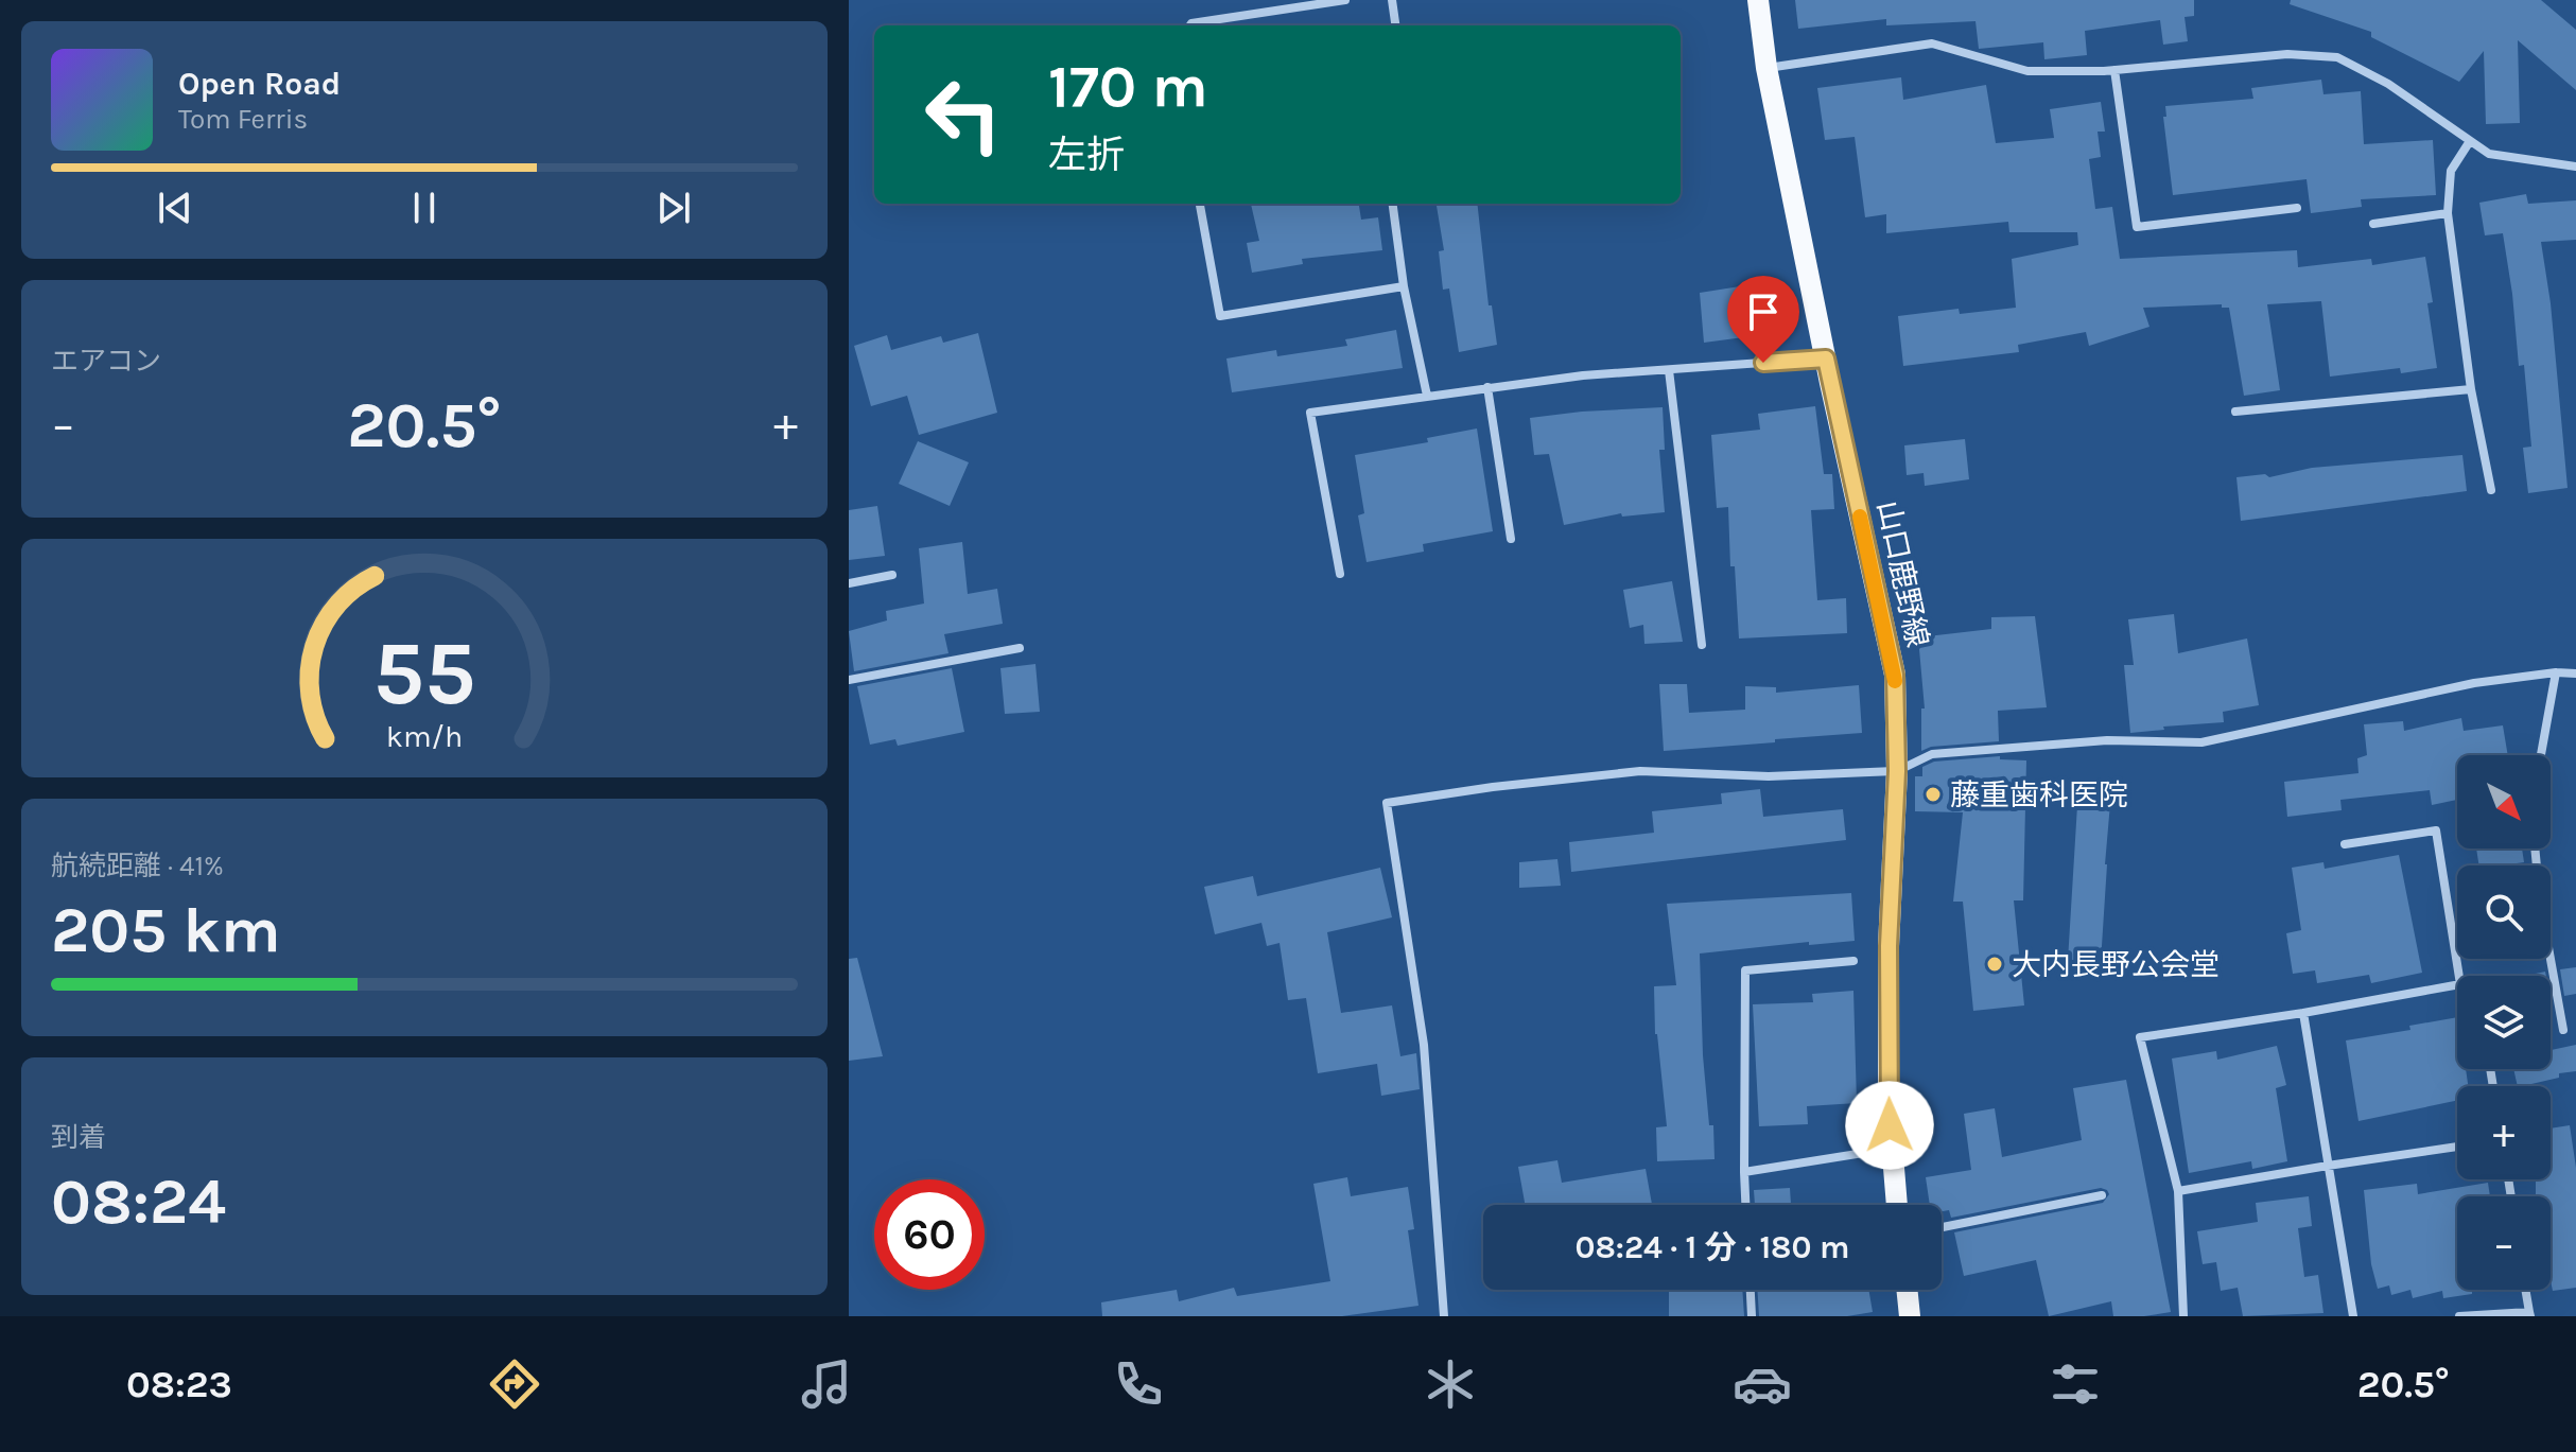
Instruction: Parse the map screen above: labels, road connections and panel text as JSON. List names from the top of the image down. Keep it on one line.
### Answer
{"streets":{"main road":["山口鹿野線"]},"places":["藤重歯科医院","大内長野公会堂"],"north":"bottom right","page":{"turn":["170 m","左折"],"song":["Open Road","Tom Ferris"],"tile":["エアコン",["航続距離 · 41%","205 km"],["到着","08:24"]],"heat":["−","20.5°","+"],"map_buttons":["+","−"],"limit":"60","trip":"08:24 · 1 分 · 180 m","tabs":["08:23","20.5°"],"gauge":["55","km/h"]}}
